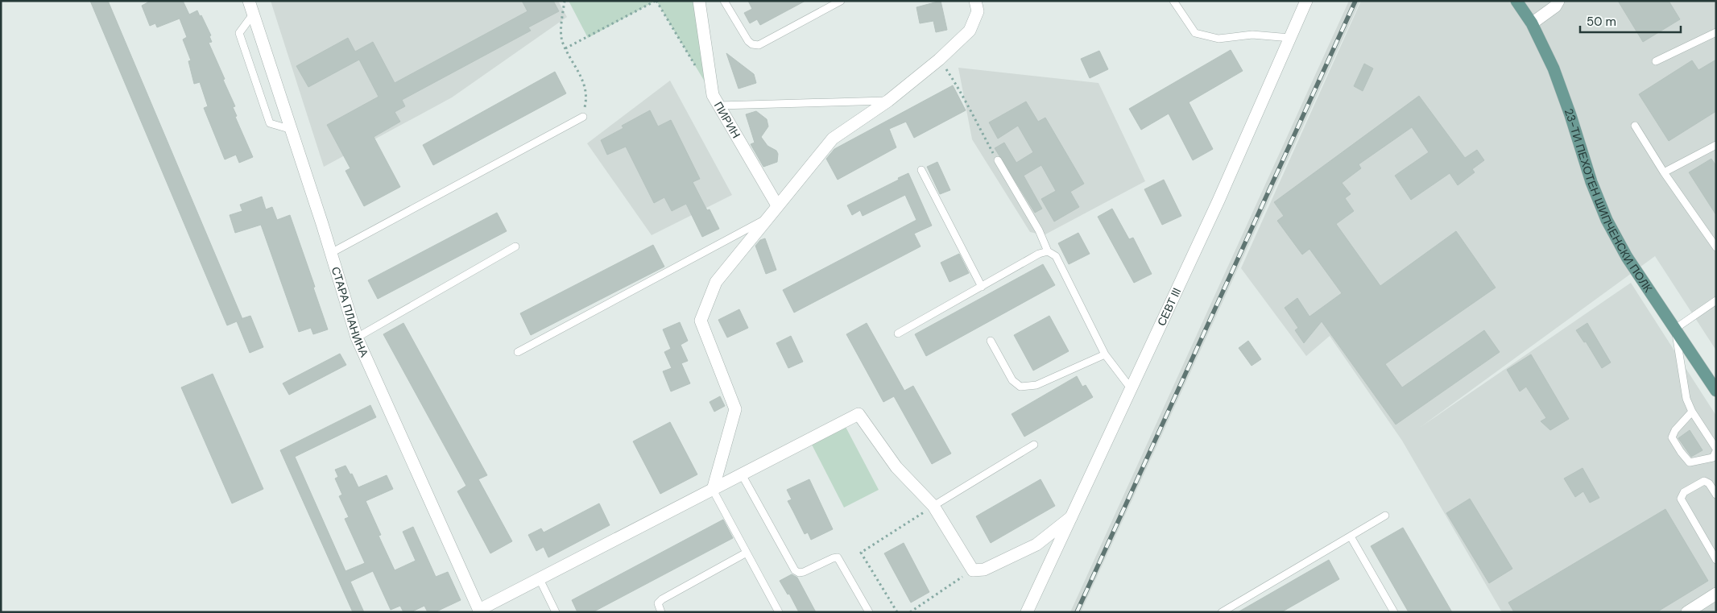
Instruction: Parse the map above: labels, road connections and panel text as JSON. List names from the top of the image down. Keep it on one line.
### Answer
{"streets":{"main road":["23-ТИ ПЕХОТЕН ШИПЧЕНСКИ ПОЛК"],"street":["ПИРИН","СЕВТ III","СТАРА ПЛАНИНА"]},"scale_bar":"50 m"}
